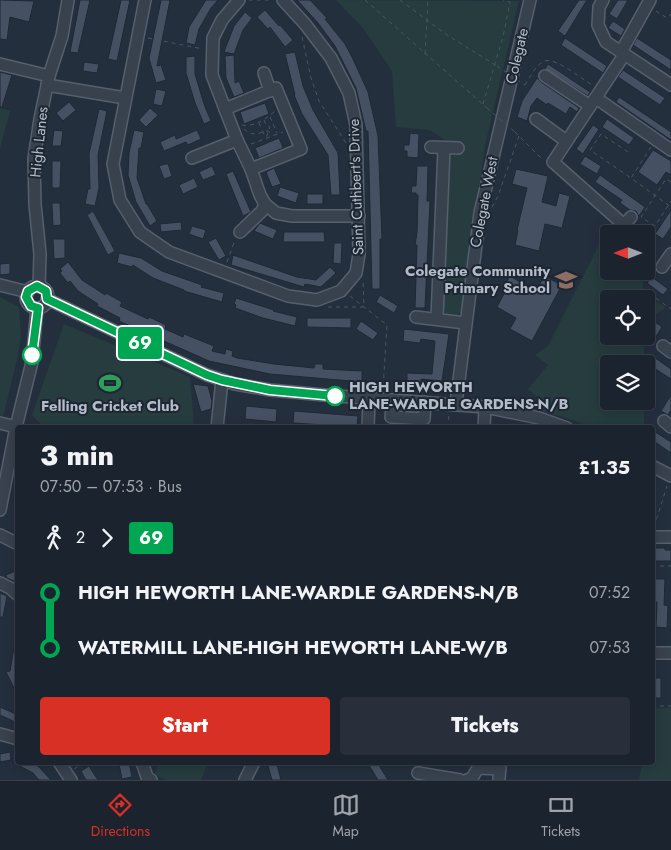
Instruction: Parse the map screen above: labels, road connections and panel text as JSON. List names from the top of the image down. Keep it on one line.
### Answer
{"streets":{"street":["Colegate","High Lanes","Saint Cuthbert's Drive","Colegate West"]},"crossings":[["Colegate","Colegate West"]],"places":{"school or university":["Colegate Community Primary School"],"sports":["Felling Cricket Club"],"other":["HIGH HEWORTH LANE-WARDLE GARDENS-N/B"]},"lines":["bus line 69"],"north":"left","page":{"on_map":"69","heading":["3 min","07:50 – 07:53 · Bus","£1.35"],"legs":["2","69"],"list":[{"name":"HIGH HEWORTH LANE-WARDLE GARDENS-N/B","value":"07:52"},{"name":"WATERMILL LANE-HIGH HEWORTH LANE-W/B","value":"07:53"}],"buttons":["Start","Tickets"],"tabs":["Directions","Map","Tickets"]}}
